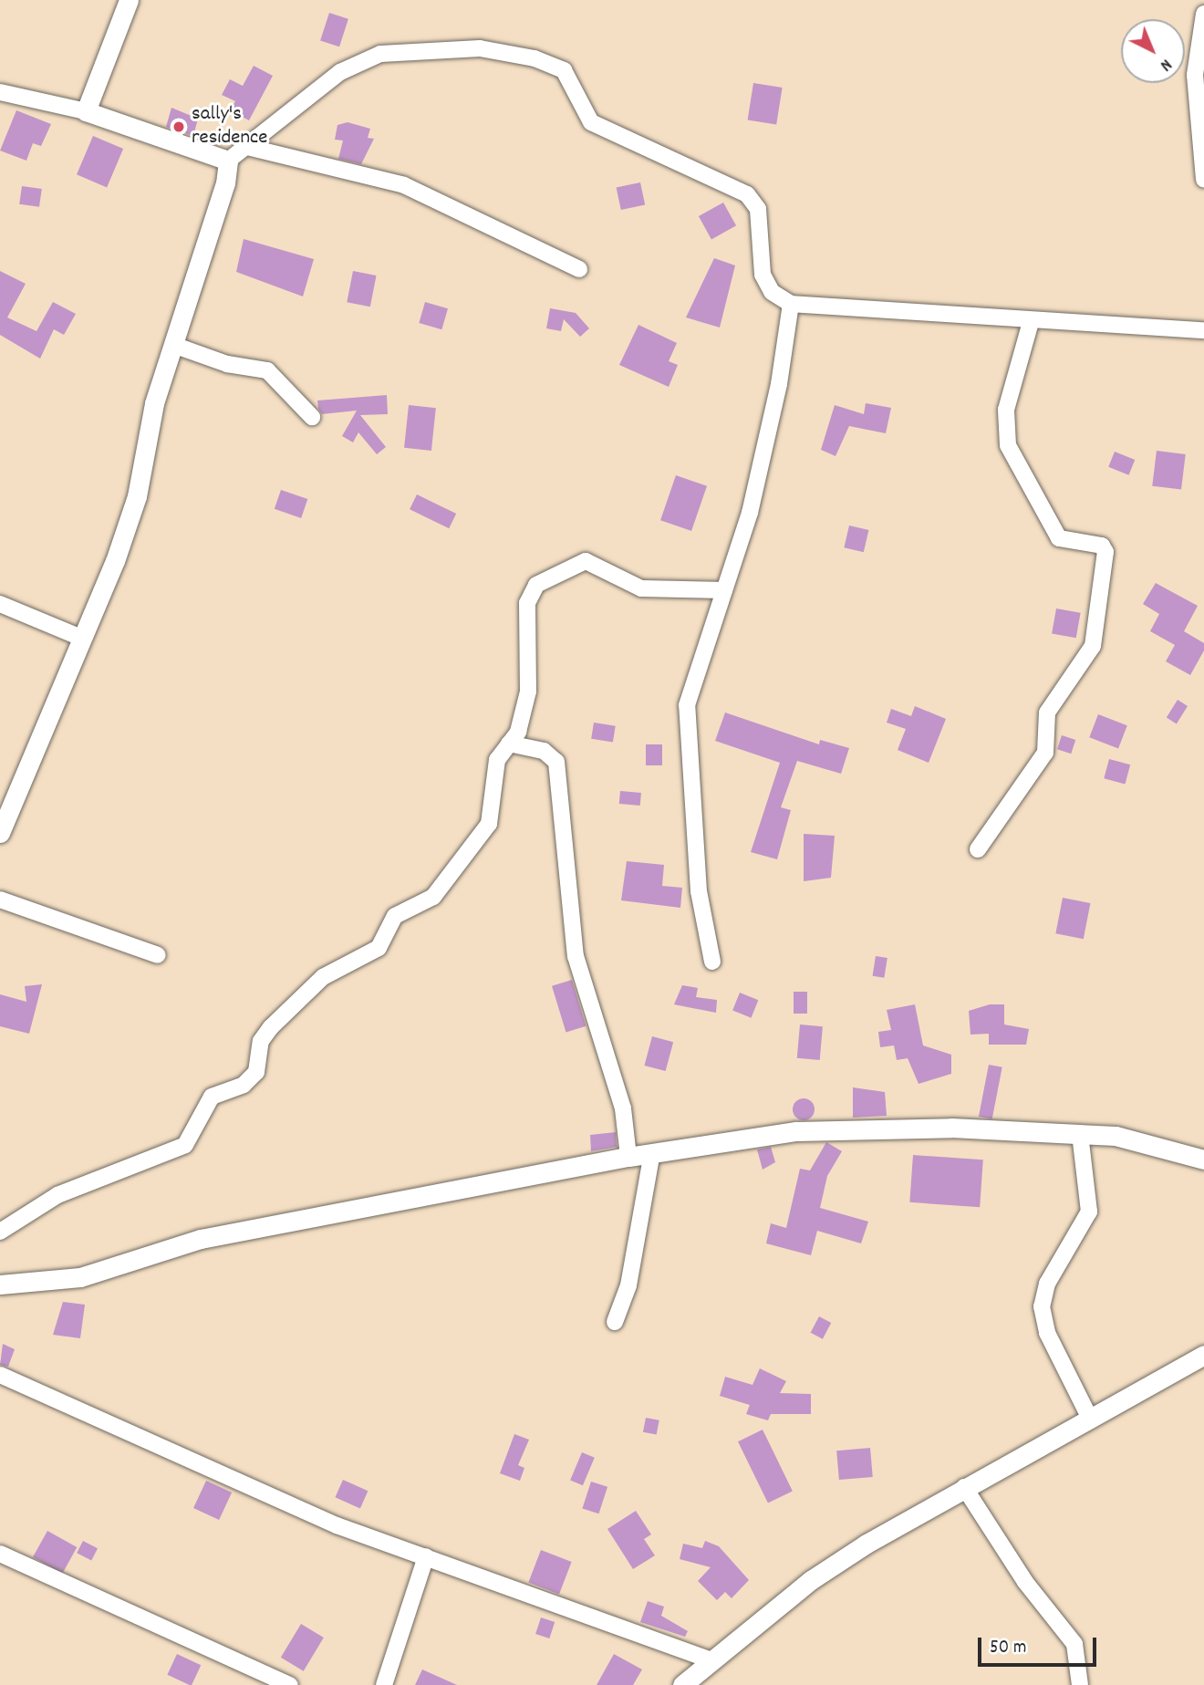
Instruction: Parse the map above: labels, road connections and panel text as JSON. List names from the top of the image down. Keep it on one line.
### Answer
{"places":["sally's residence"],"scale_bar":"50 m","north":"bottom right"}
